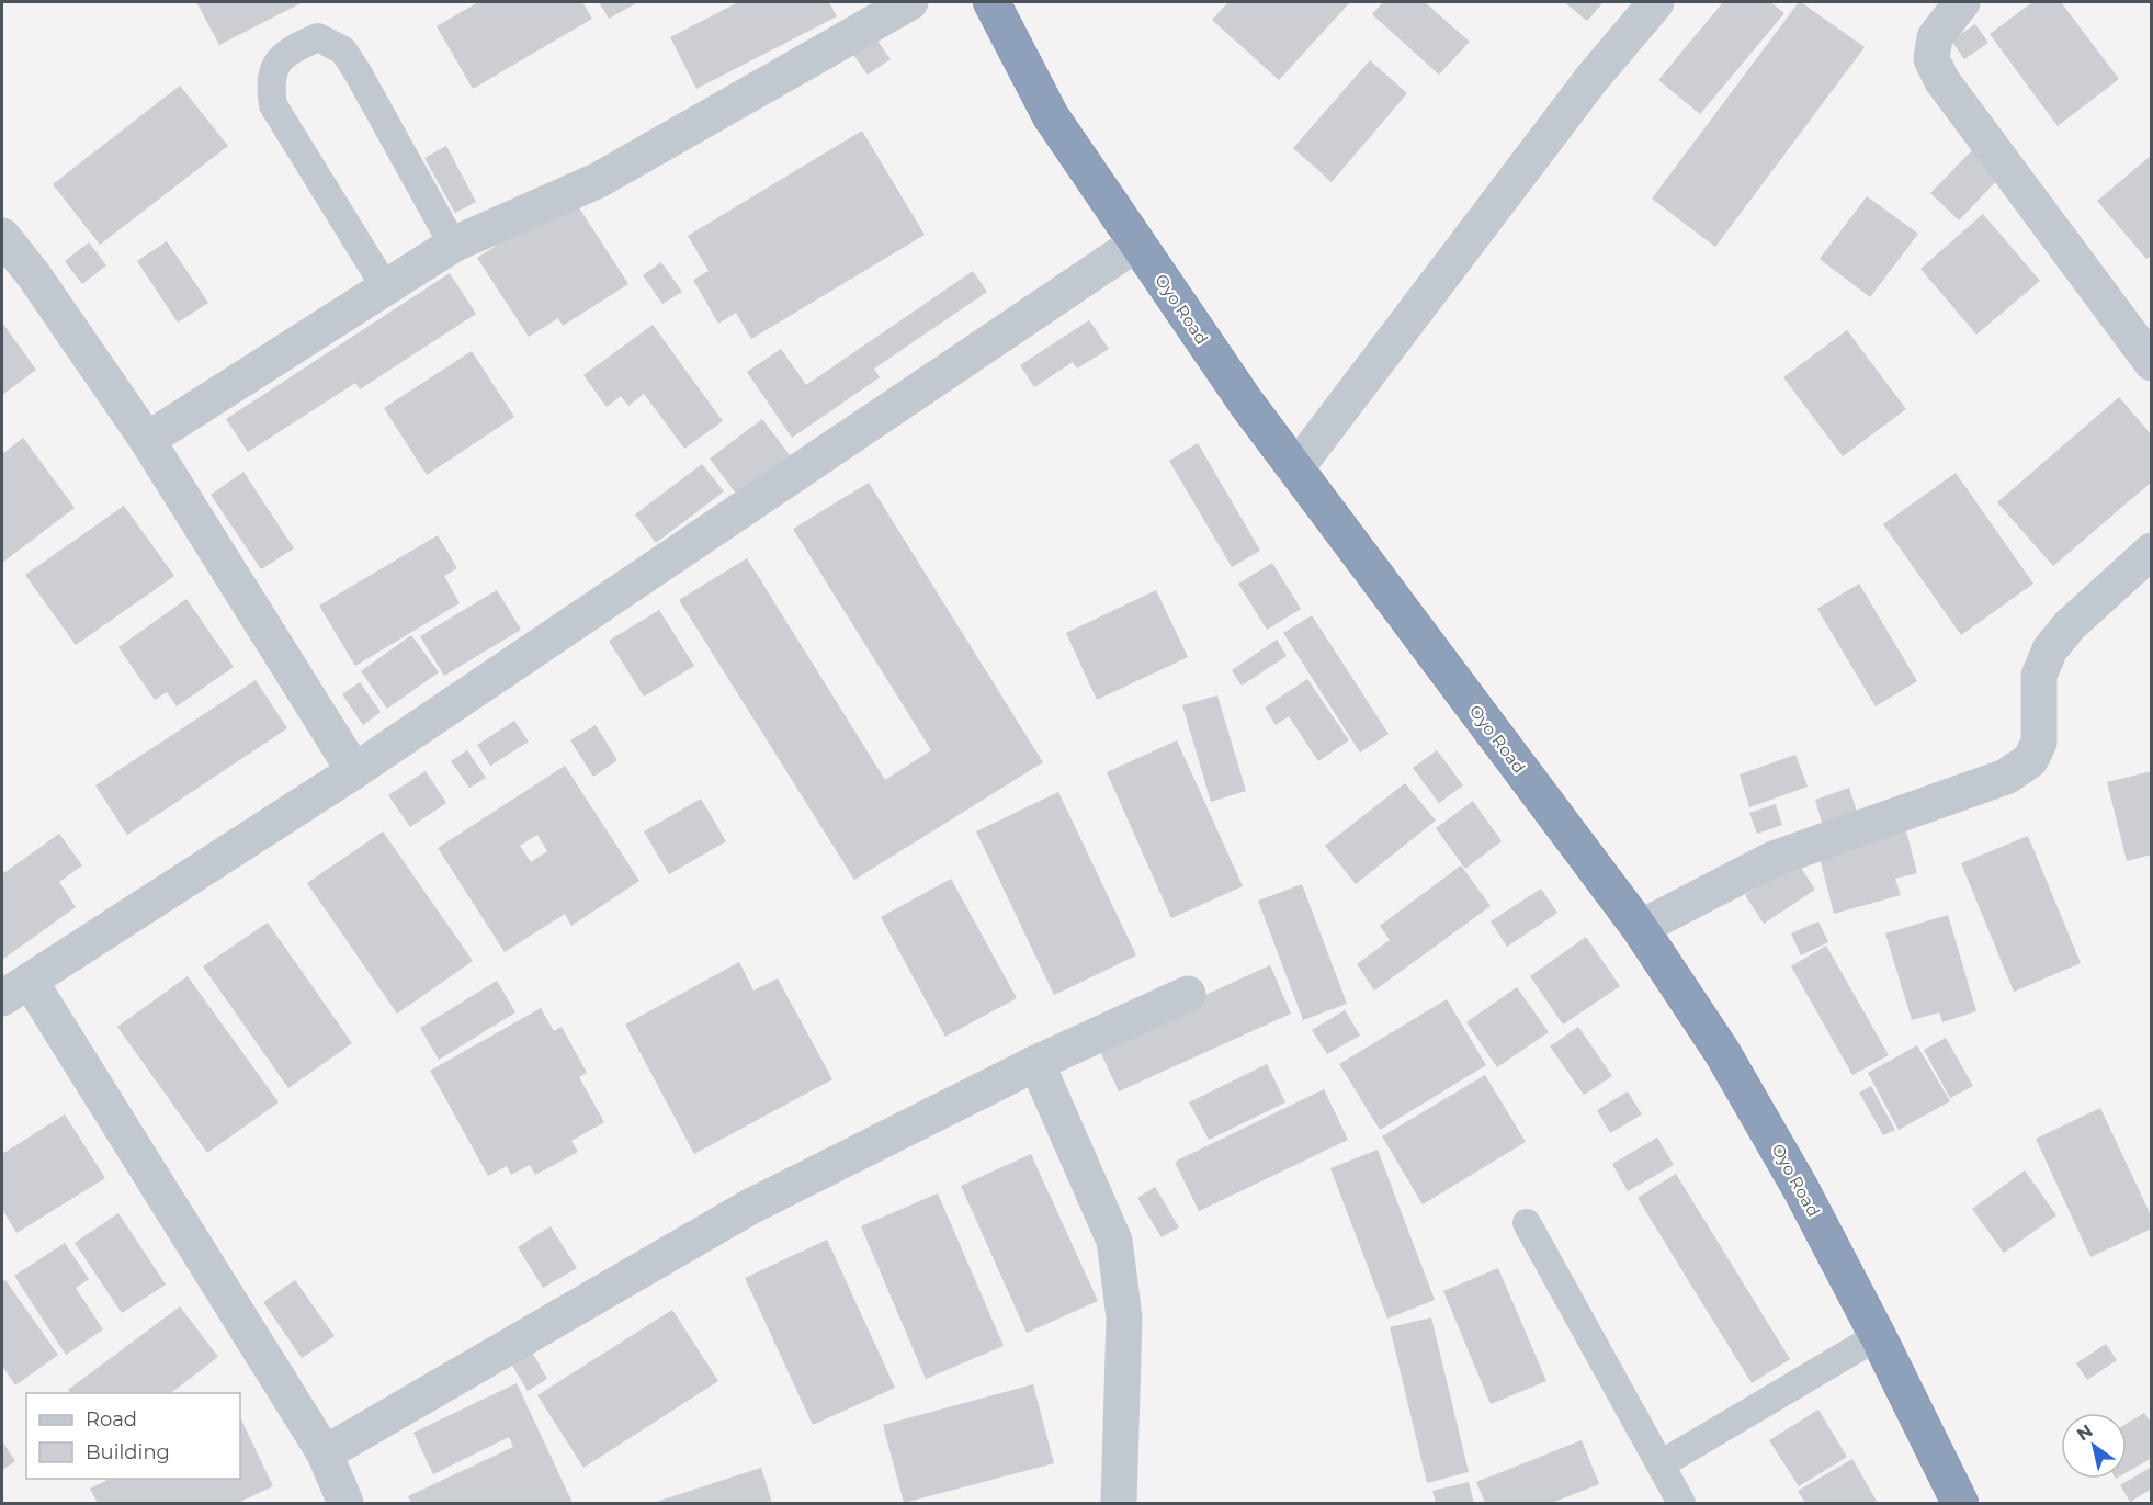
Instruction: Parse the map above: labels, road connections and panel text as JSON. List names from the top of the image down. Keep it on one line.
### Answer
{"streets":{"highway":["Oyo Road"]},"legend":["Road","Building"],"north":"top left"}
